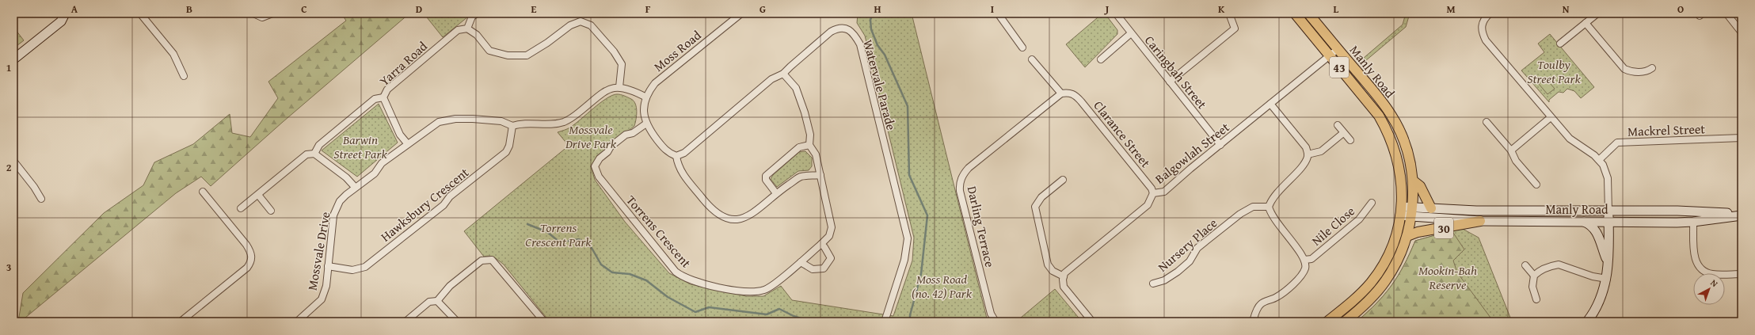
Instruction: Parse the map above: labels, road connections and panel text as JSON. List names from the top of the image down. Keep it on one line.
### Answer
{"streets":{"main road":["43","Manly Road","30"],"street":["Moss Road","Yarra Road","Caringbah Street","Watervale Parade","Mackrel Street","Clarance Street","Balgowlah Street","Hawksbury Crescent","Nile Close","Darling Terrace","Torrens Crescent","Nursery Place","Mossvale Drive"]},"crossings":[["Yarra Road","Mossvale Drive"],["Manly Road","Balgowlah Street"],["Manly Road","30"],["Caringbah Street","Balgowlah Street"],["Watervale Parade","Torrens Crescent"],["Clarance Street","Balgowlah Street"],["Clarance Street","Darling Terrace"],["Hawksbury Crescent","Mossvale Drive"]],"parks":["Toulby Street Park","Mossvale Drive Park","Barwin Street Park","Torrens Crescent Park","Mookin-Bah Reserve","Moss Road (no. 42) Park"],"north":"top right","grid":{"columns":["A","B","C","D","E","F","G","H","I","J","K","L","M","N","O"],"rows":["1","2","3"]}}
